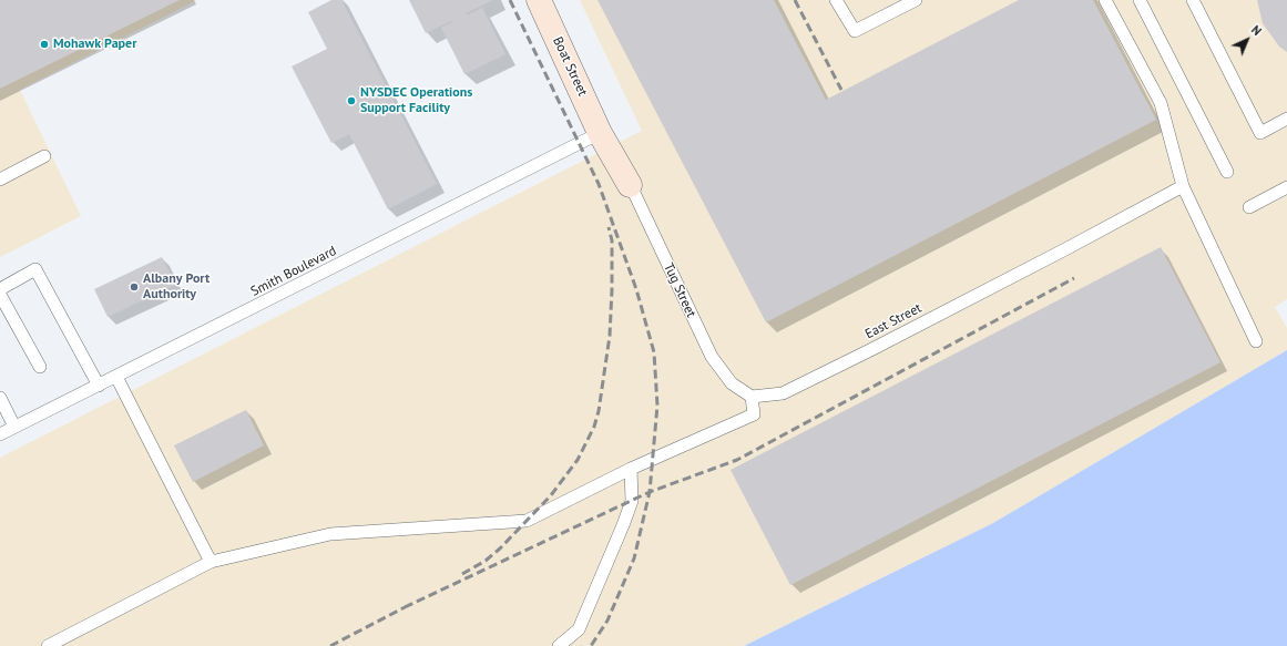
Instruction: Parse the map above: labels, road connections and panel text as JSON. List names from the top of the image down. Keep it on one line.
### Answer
{"streets":{"street":["Boat Street","Tug Street"],"lane":["Smith Boulevard","East Street"]},"crossings":[["Boat Street","Smith Boulevard"],["Boat Street","Tug Street"],["Smith Boulevard","Tug Street"],["Tug Street","East Street"]],"places":["Mohawk Paper","NYSDEC Operations Support Facility","Albany Port Authority"],"north":"top right"}
